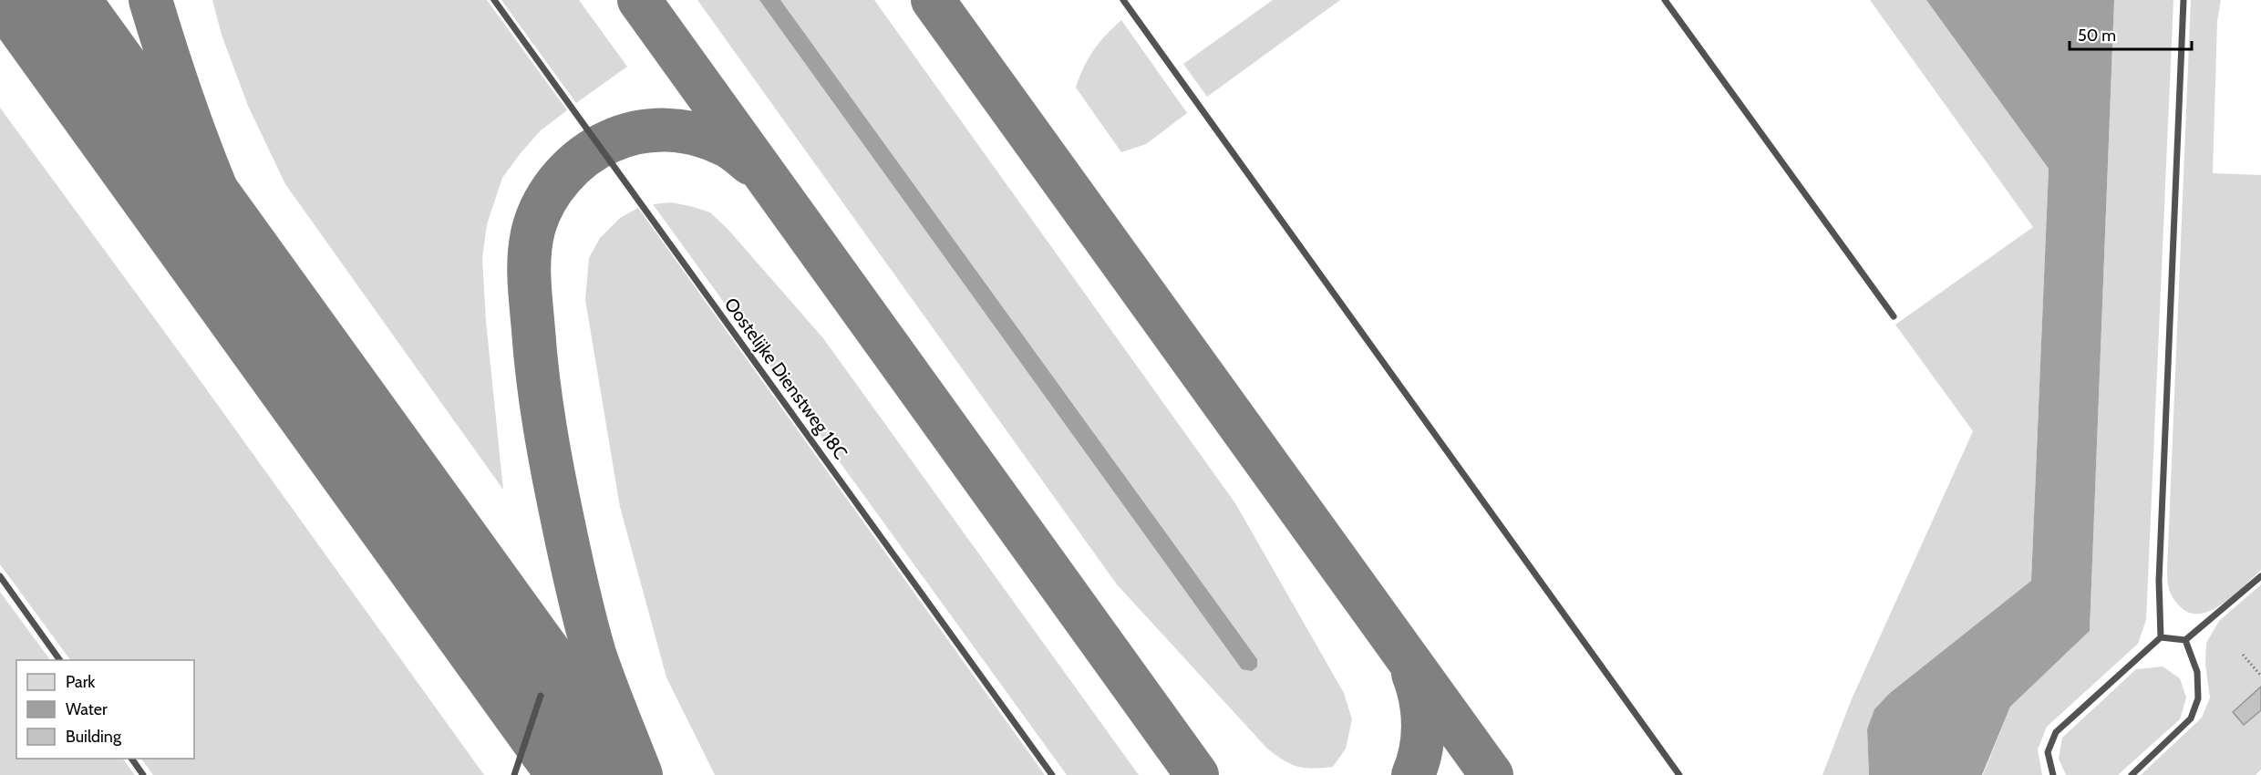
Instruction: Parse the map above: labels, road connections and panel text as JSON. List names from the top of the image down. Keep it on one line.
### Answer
{"streets":{"lane":["Oostelijke Dienstweg 18C"]},"legend":["Park","Water","Building"],"scale_bar":"50 m"}
